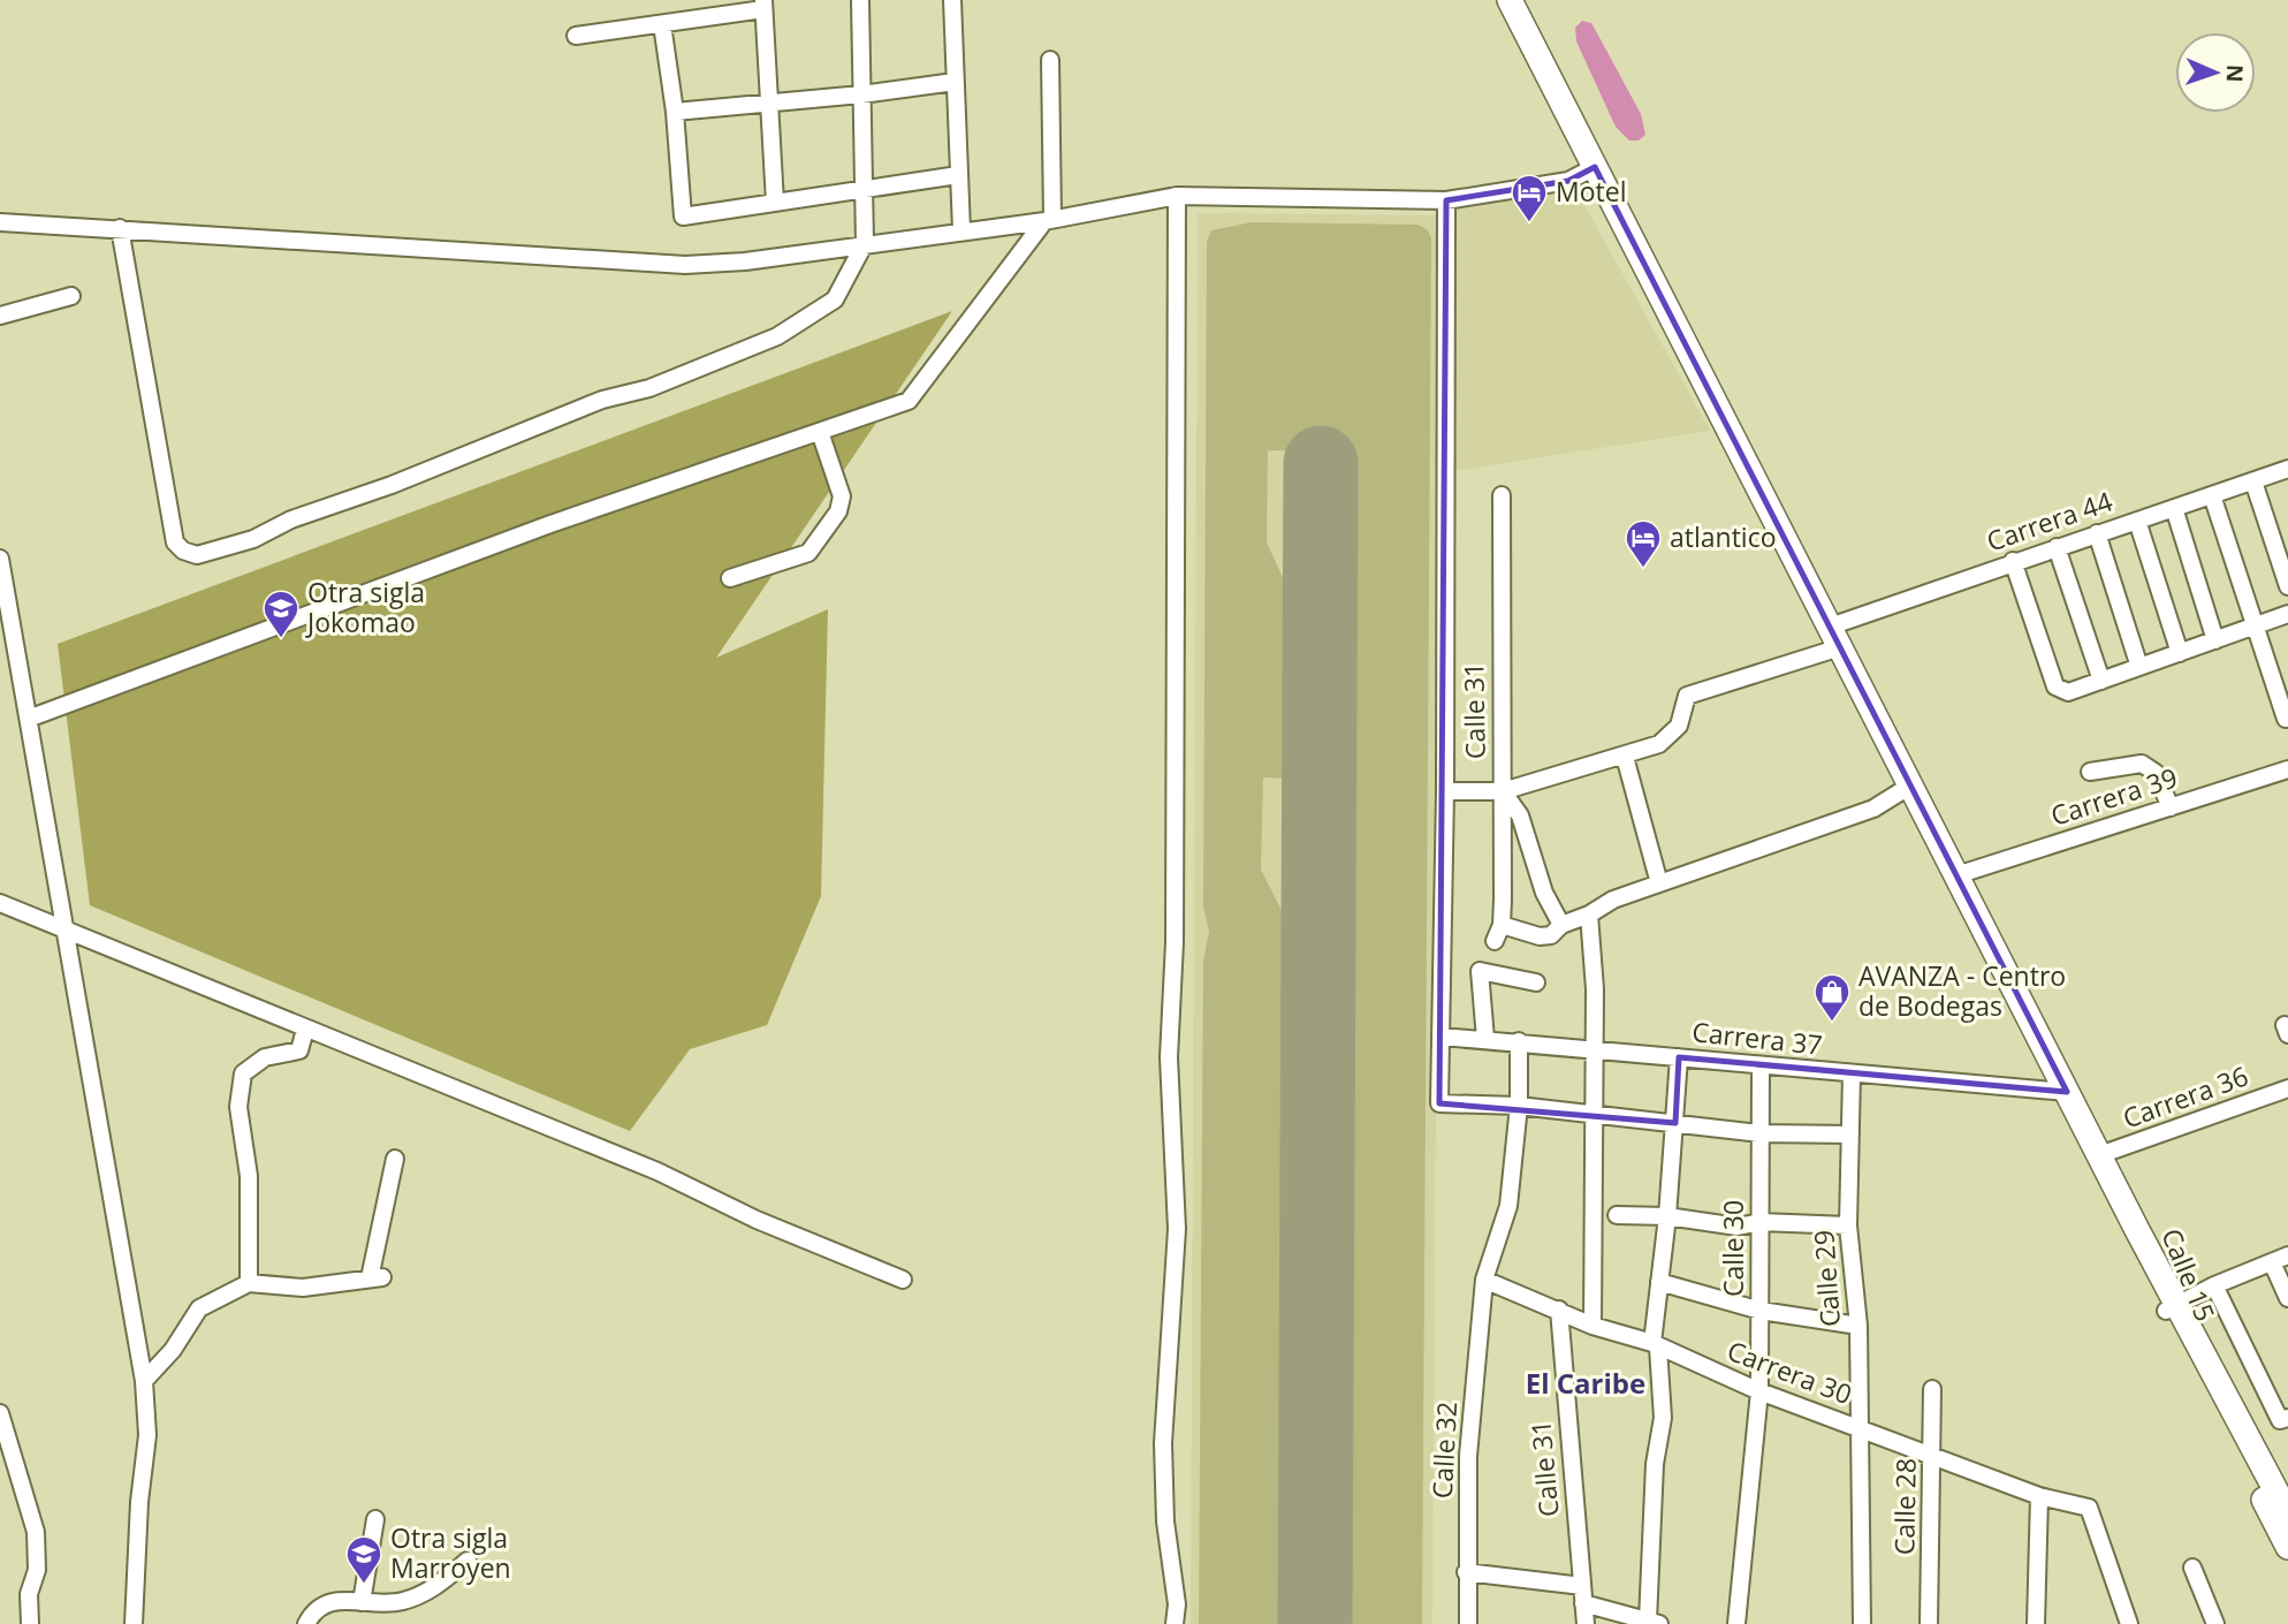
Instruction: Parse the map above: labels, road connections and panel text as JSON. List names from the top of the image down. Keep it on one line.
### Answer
{"streets":{"highway":["Calle 15"],"street":["Carrera 44","Calle 31","Carrera 39","Carrera 37","Carrera 36","Calle 30","Calle 29","Carrera 30","Calle 32","Calle 28"]},"crossings":[["Carrera 44","Calle 15"],["Calle 31","Carrera 30"],["Carrera 39","Calle 15"],["Carrera 37","Calle 30"],["Carrera 37","Calle 15"],["Carrera 37","Calle 29"],["Carrera 37","Calle 32"],["Carrera 36","Calle 15"],["Calle 30","Carrera 30"],["Calle 29","Carrera 30"],["Carrera 30","Calle 32"],["Carrera 30","Calle 28"]],"districts":["El Caribe"],"places":{"hotel":["Motel","atlantico"],"school or university":["Otra sigla Jokomao","Otra sigla Marroyen"],"shop":["AVANZA - Centro de Bodegas"]},"north":"right"}
